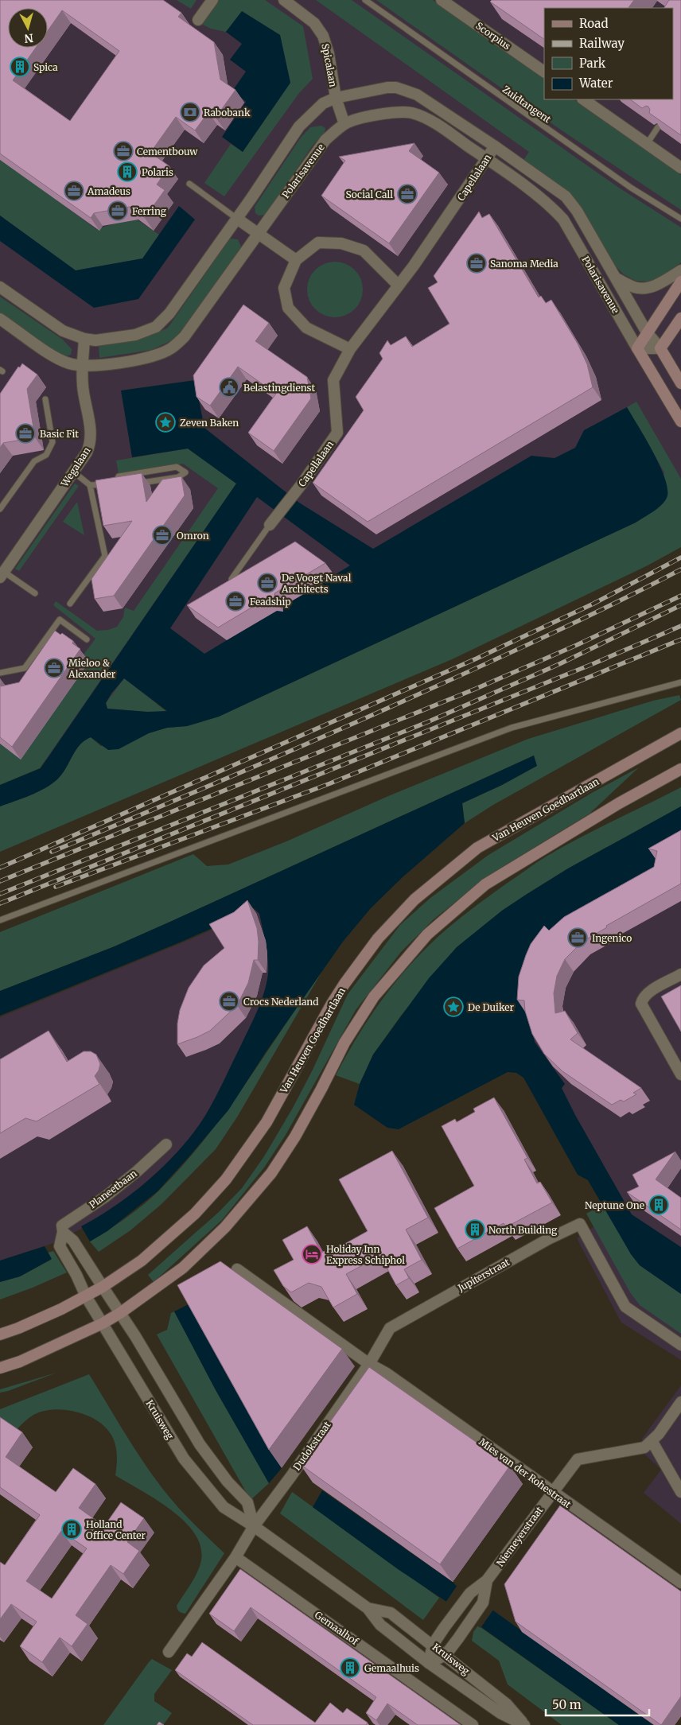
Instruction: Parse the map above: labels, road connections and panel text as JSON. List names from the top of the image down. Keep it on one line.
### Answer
{"streets":{"main road":["Polarisavenue","Van Heuven Goedhartlaan"],"street":["Scorpius","Spicalaan","Capellalaan","Wegalaan","Planeetbaan","Jupiterstraat","Kruisweg","Dudokstraat","Mies van der Rohestraat","Niemeyerstraat","Gemaalhof"],"lane":["Zuidtangent"]},"crossings":[["Spicalaan","Polarisavenue"],["Polarisavenue","Capellalaan"],["Polarisavenue","Wegalaan"],["Van Heuven Goedhartlaan","Kruisweg"],["Jupiterstraat","Dudokstraat"],["Jupiterstraat","Mies van der Rohestraat"],["Kruisweg","Dudokstraat"],["Kruisweg","Niemeyerstraat"],["Dudokstraat","Mies van der Rohestraat"],["Mies van der Rohestraat","Niemeyerstraat"]],"places":{"building":["Spica","Polaris","Neptune One","North Building","Holland Office Center","Gemaalhuis"],"bank":["Rabobank"],"office":["Cementbouw","Amadeus","Social Call","Ferring","Sanoma Media","Basic Fit","Omron","De Voogt Naval Architects","Feadship","Mieloo & Alexander","Ingenico","Crocs Nederland"],"public building":["Belastingdienst"],"place":["Zeven Baken","De Duiker"],"hotel":["Holiday Inn Express Schiphol"]},"legend":["Road","Railway","Park","Water"],"scale_bar":"50 m","north":"bottom"}
